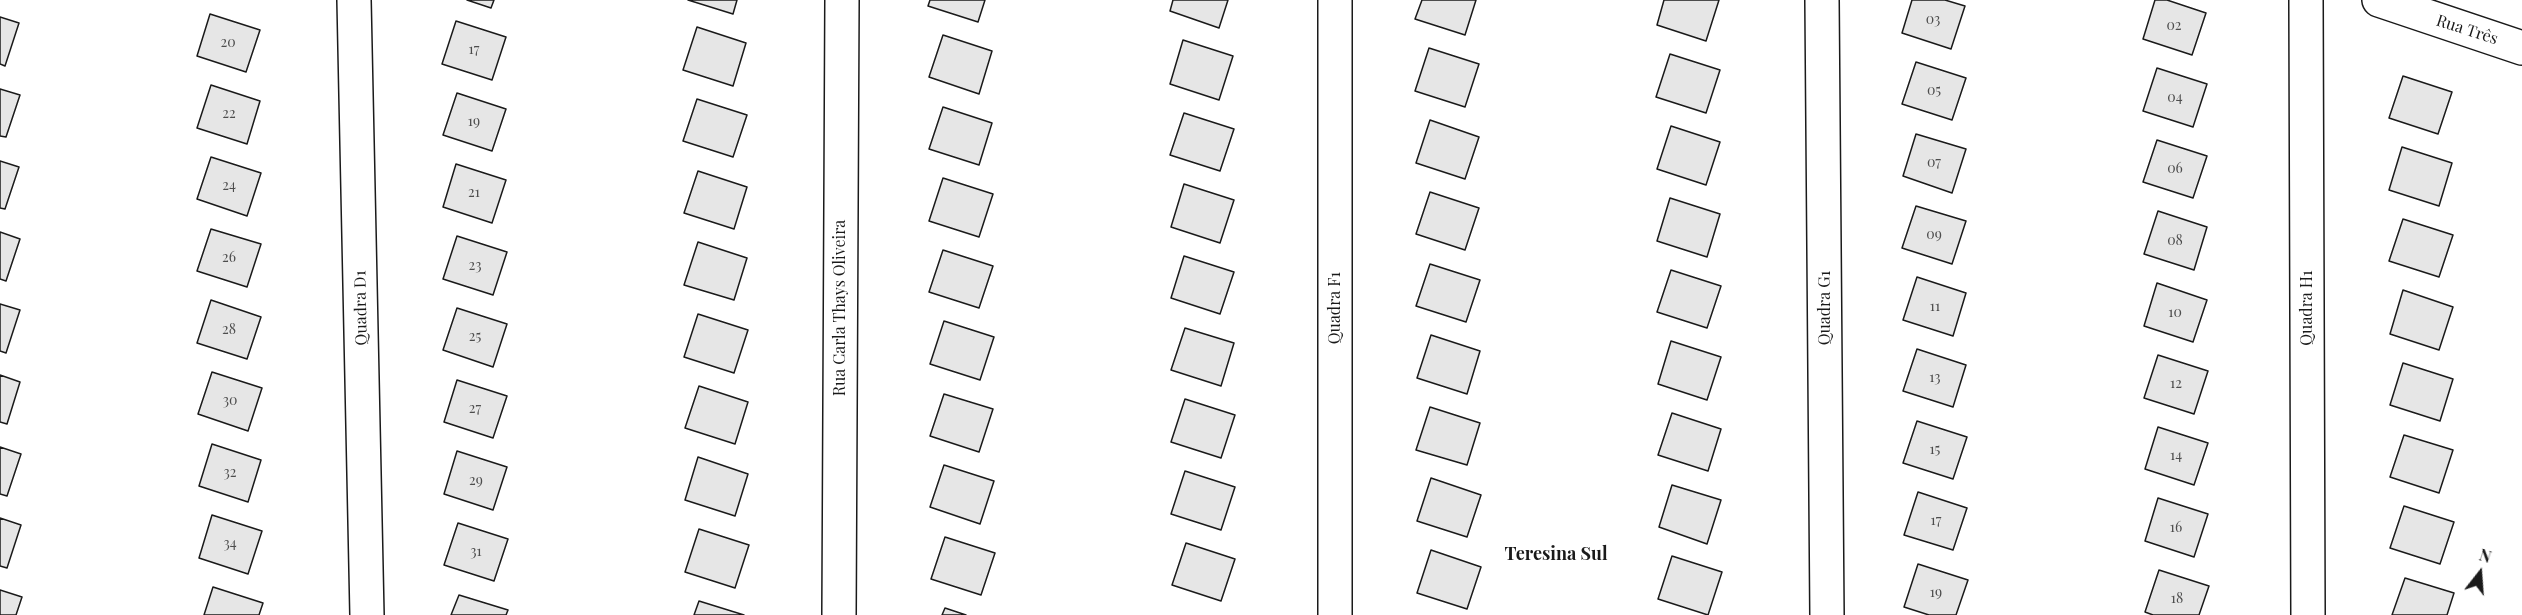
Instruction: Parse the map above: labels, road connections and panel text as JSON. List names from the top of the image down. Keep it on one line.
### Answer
{"streets":{"street":["Rua Três","Quadra D1","Rua Carla Thays Oliveira","Quadra F1","Quadra G1","Quadra H1"]},"districts":["Teresina Sul"],"house_numbers":["03","02","20","17","05","04","22","19","07","06","24","21","09","08","26","23","11","10","28","25","13","12","30","27","15","14","32","29","17","16","34","31","19","18"],"north":"top"}
